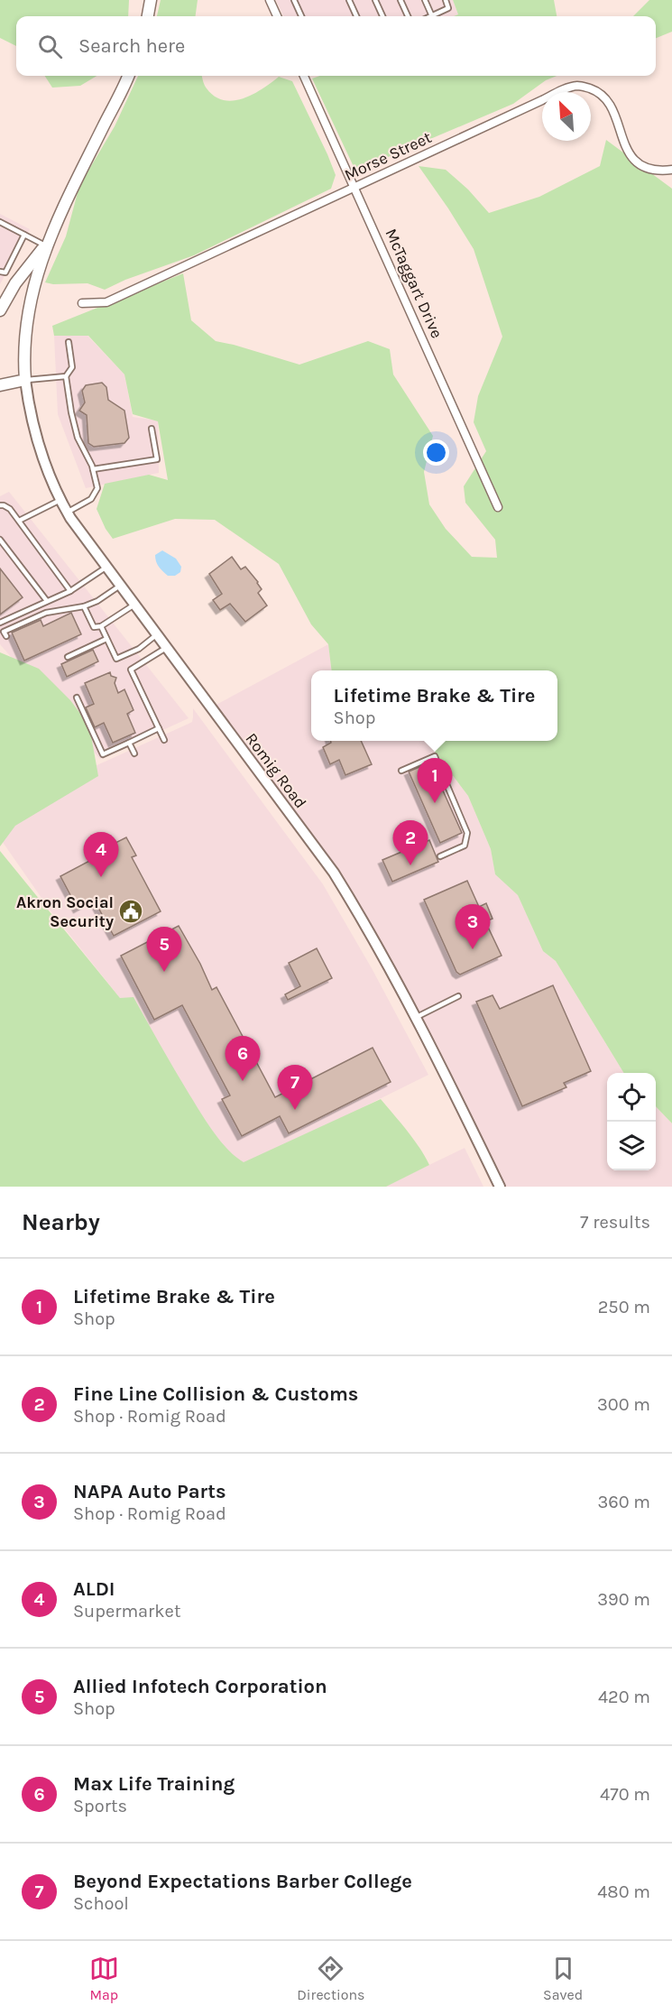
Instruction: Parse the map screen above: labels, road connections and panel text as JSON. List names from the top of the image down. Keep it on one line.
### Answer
{"streets":{"street":["Morse Street","McTaggart Drive","Romig Road"]},"crossings":[["Morse Street","McTaggart Drive"]],"places":{"public building":["Akron Social Security"]},"north":"top left","page":{"search":"Search here","popup":["Lifetime Brake & Tire","Shop"],"pins":["1","2","4","3","5","6","7"],"heading":["Nearby","7 results"],"list":[{"mark":"1","name":"Lifetime Brake & Tire","note":"Shop","value":"250 m"},{"mark":"2","name":"Fine Line Collision & Customs","note":"Shop · Romig Road","value":"300 m"},{"mark":"3","name":"NAPA Auto Parts","note":"Shop · Romig Road","value":"360 m"},{"mark":"4","name":"ALDI","note":"Supermarket","value":"390 m"},{"mark":"5","name":"Allied Infotech Corporation","note":"Shop","value":"420 m"},{"mark":"6","name":"Max Life Training","note":"Sports","value":"470 m"},{"mark":"7","name":"Beyond Expectations Barber College","note":"School","value":"480 m"}],"nav":["Map","Directions","Saved"]}}
